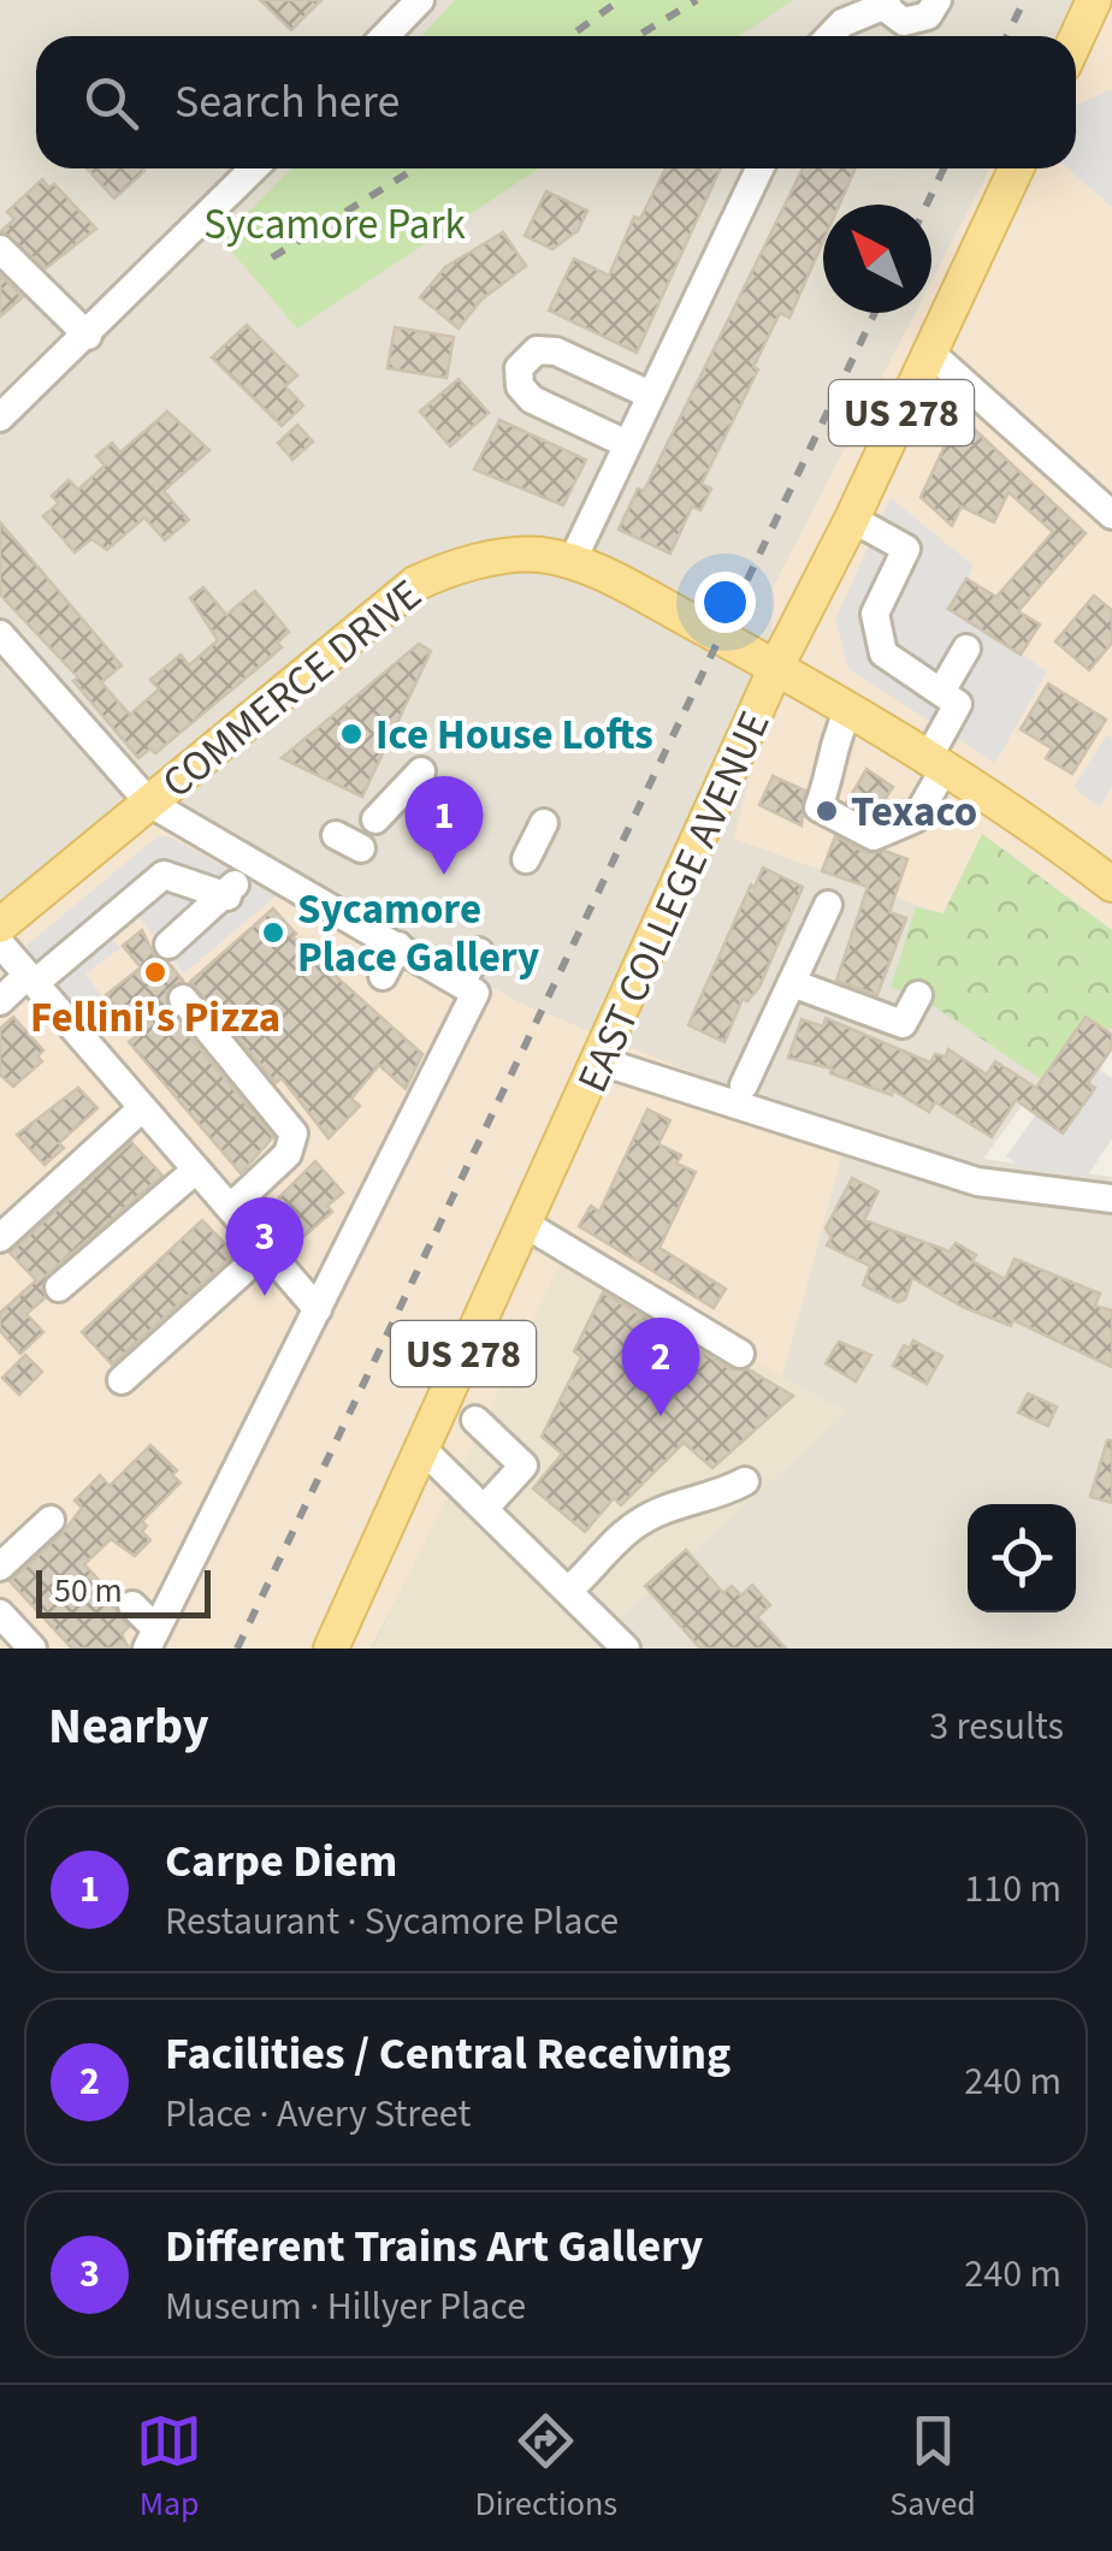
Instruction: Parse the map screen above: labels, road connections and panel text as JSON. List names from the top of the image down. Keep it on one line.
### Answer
{"streets":{"main road":["US 278","COMMERCE DRIVE","EAST COLLEGE AVENUE"]},"crossings":[["COMMERCE DRIVE","EAST COLLEGE AVENUE"]],"parks":["Sycamore Park"],"places":["Ice House Lofts","Texaco","Sycamore Place Gallery","Fellini's Pizza"],"scale_bar":"50 m","north":"top left","page":{"search":"Search here","pins":["1","3","2"],"scale":"50 m","heading":["Nearby","3 results"],"list":[{"mark":"1","name":"Carpe Diem","note":"Restaurant · Sycamore Place","value":"110 m"},{"mark":"2","name":"Facilities / Central Receiving","note":"Place · Avery Street","value":"240 m"},{"mark":"3","name":"Different Trains Art Gallery","note":"Museum · Hillyer Place","value":"240 m"}],"nav":["Map","Directions","Saved"]}}
